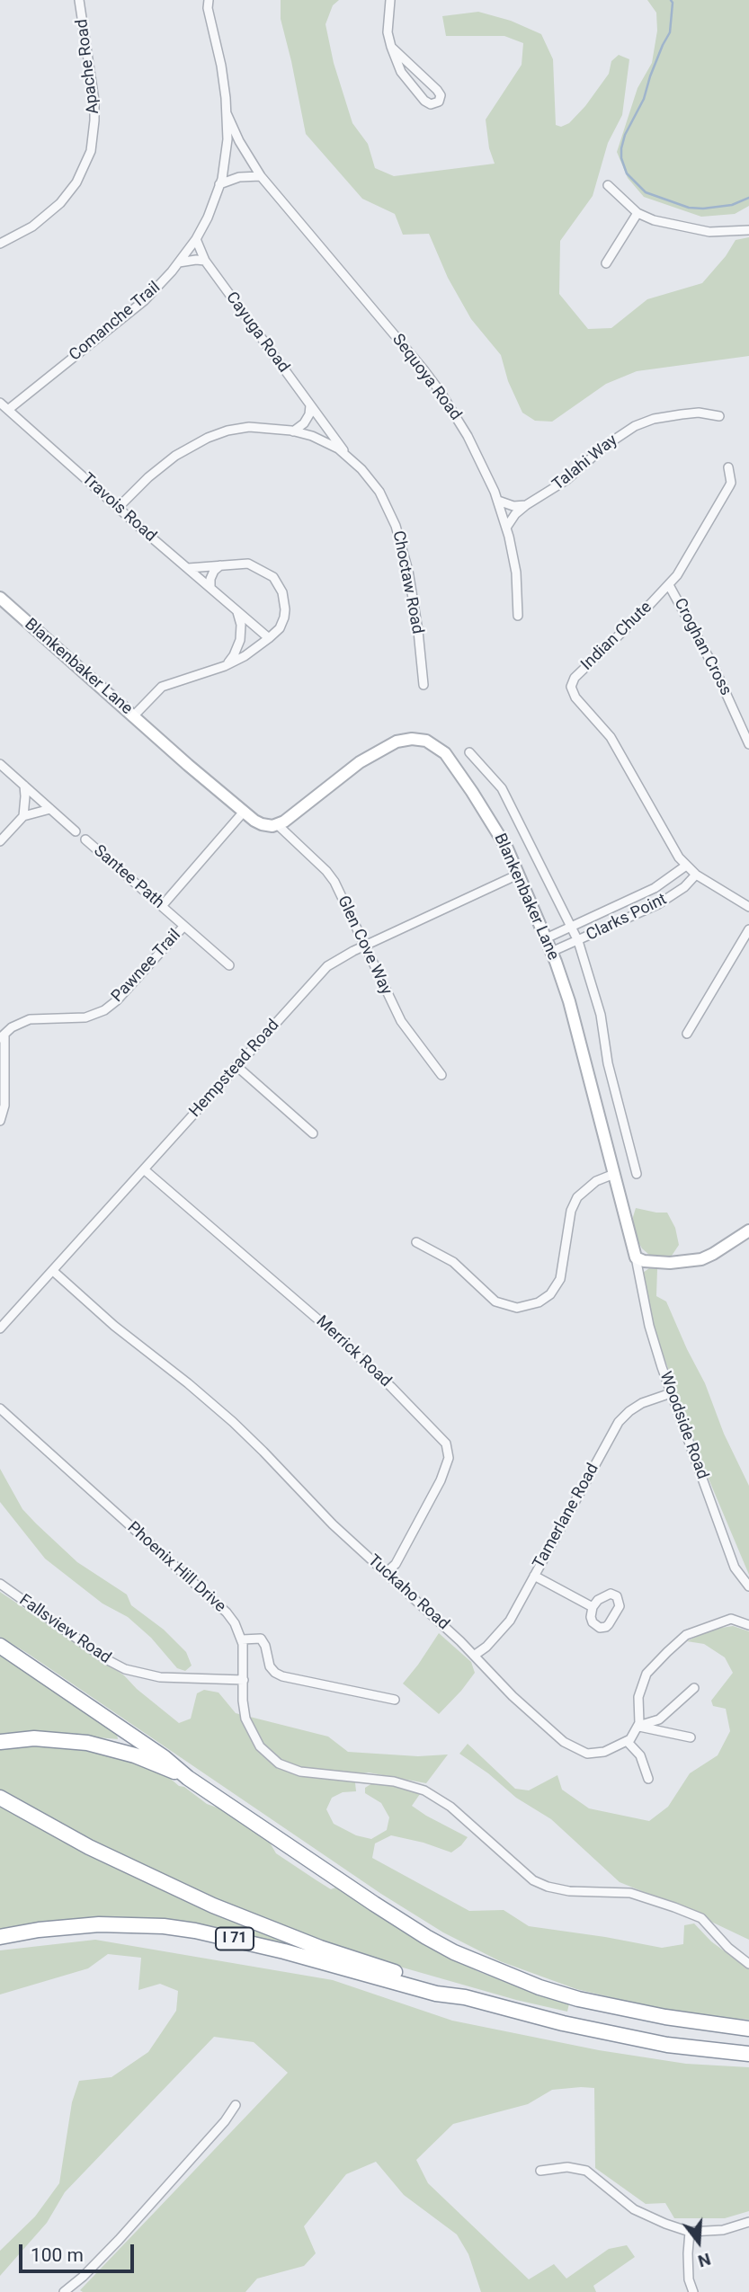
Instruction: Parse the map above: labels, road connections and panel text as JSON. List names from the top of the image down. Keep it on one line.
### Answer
{"streets":{"highway":["I 71"],"street":["Apache Road","Comanche Trail","Cayuga Road","Sequoya Road","Talahi Way","Travois Road","Choctaw Road","Indian Chute","Croghan Cross","Blankenbaker Lane","Santee Path","Clarks Point","Glen Cove Way","Pawnee Trail","Hempstead Road","Merrick Road","Woodside Road","Tamerlane Road","Phoenix Hill Drive","Tuckaho Road","Fallsview Road"]},"crossings":[["Comanche Trail","Cayuga Road"],["Comanche Trail","Sequoya Road"],["Comanche Trail","Travois Road"],["Cayuga Road","Choctaw Road"],["Sequoya Road","Talahi Way"],["Travois Road","Choctaw Road"],["Indian Chute","Croghan Cross"],["Indian Chute","Clarks Point"],["Blankenbaker Lane","Clarks Point"],["Blankenbaker Lane","Glen Cove Way"],["Blankenbaker Lane","Pawnee Trail"],["Blankenbaker Lane","Hempstead Road"],["Blankenbaker Lane","Woodside Road"],["Santee Path","Pawnee Trail"],["Glen Cove Way","Hempstead Road"],["Hempstead Road","Merrick Road"],["Hempstead Road","Tuckaho Road"],["Merrick Road","Tuckaho Road"],["Woodside Road","Tamerlane Road"],["Tamerlane Road","Tuckaho Road"],["Phoenix Hill Drive","Fallsview Road"]],"scale_bar":"100 m","north":"bottom"}
